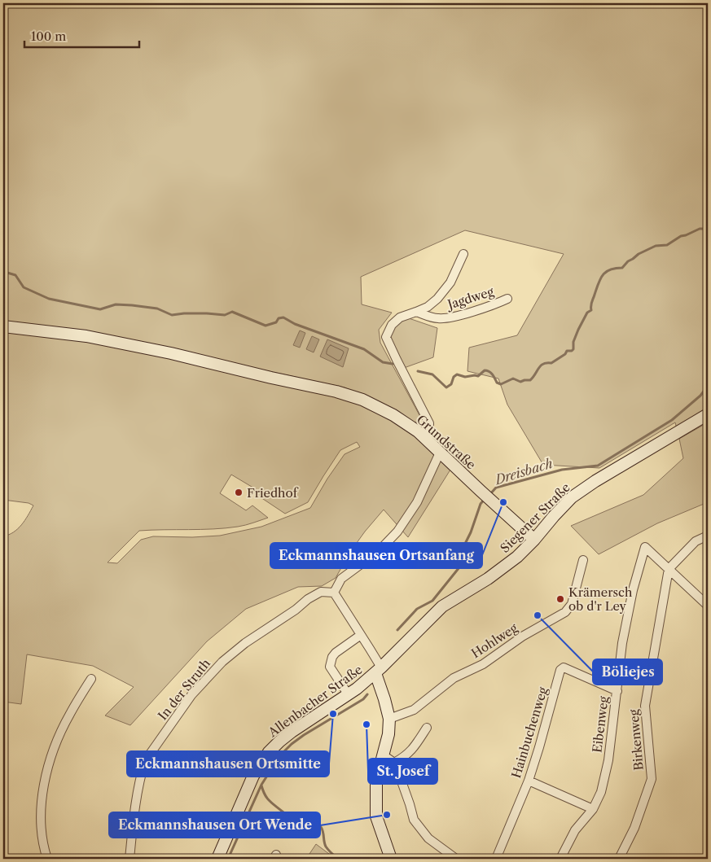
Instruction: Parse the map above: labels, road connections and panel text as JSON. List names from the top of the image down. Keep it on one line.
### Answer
{"streets":{"main road":["Grundstraße","Siegener Straße","Allenbacher Straße"],"street":["Jagdweg","Hohlweg","In der Struth","Eibenweg","Hainbuchenweg","Birkenweg"]},"crossings":[["Grundstraße","Siegener Straße"],["Siegener Straße","Allenbacher Straße"],["Eibenweg","Hainbuchenweg"],["Eibenweg","Birkenweg"]],"water":["Dreisbach"],"places":["Friedhof","Eckmannshausen Ortsanfang","Krämersch ob d'r Ley","Böliejes","Eckmannshausen Ortsmitte","St. Josef","Eckmannshausen Ort Wende"],"scale_bar":"100 m"}
